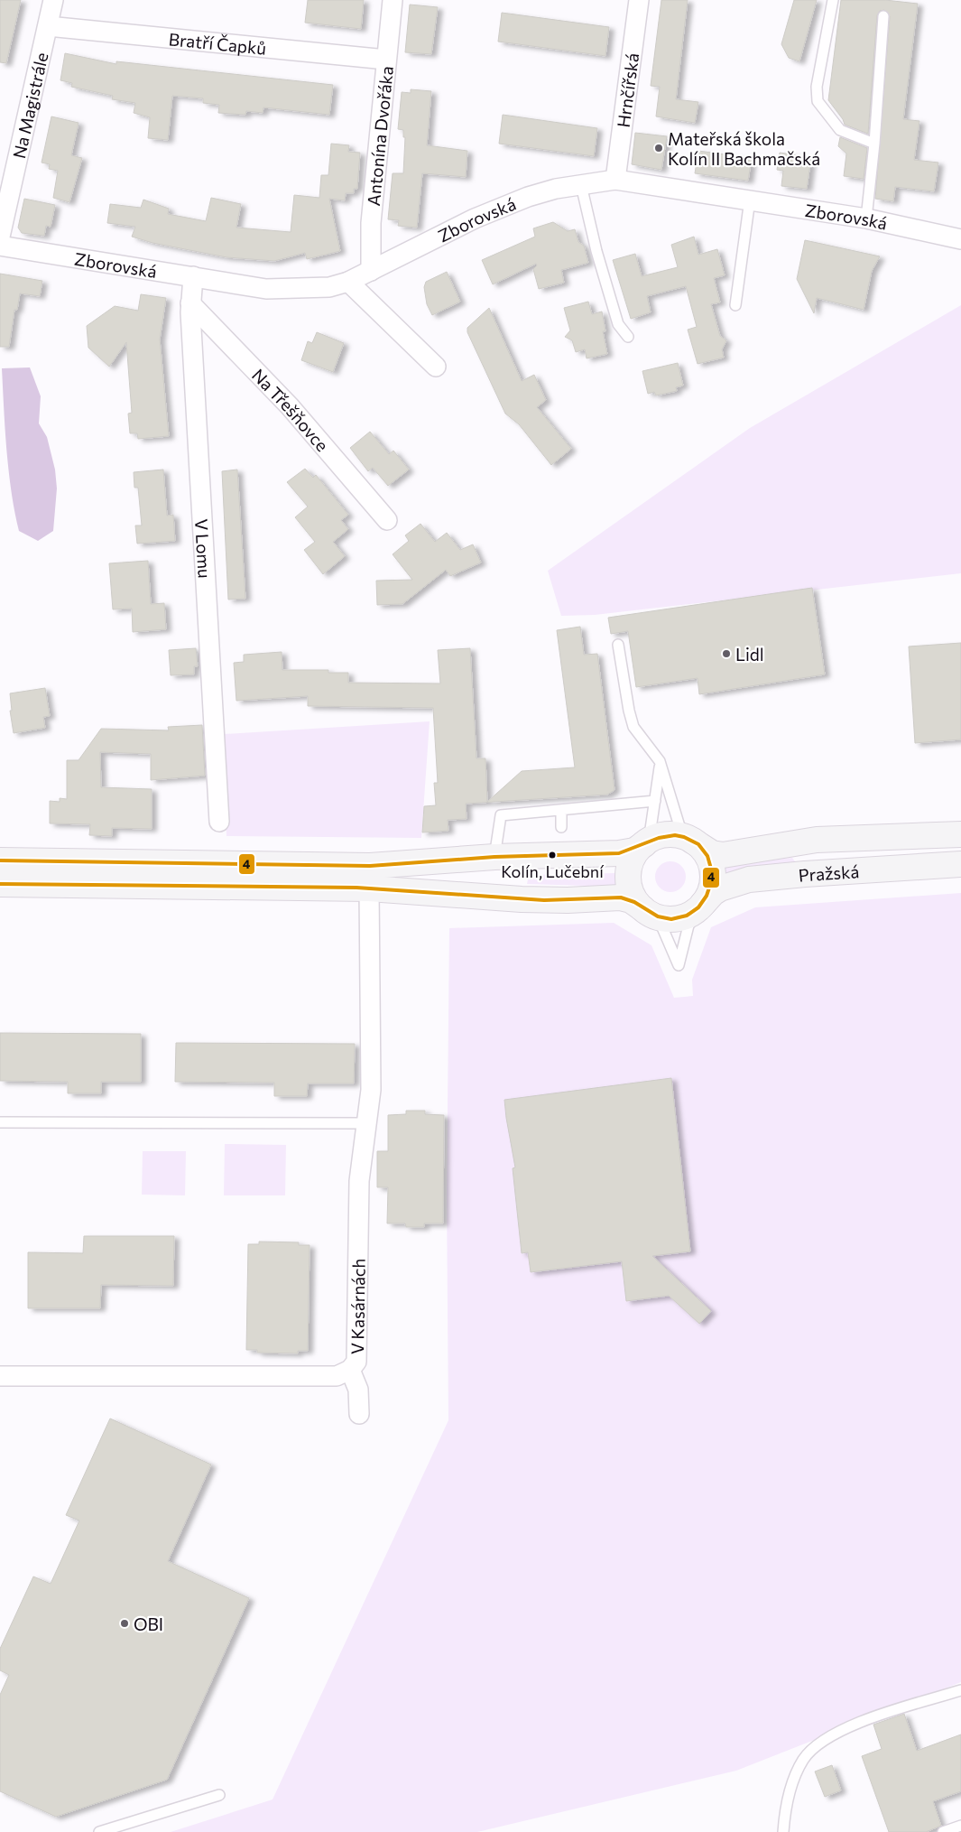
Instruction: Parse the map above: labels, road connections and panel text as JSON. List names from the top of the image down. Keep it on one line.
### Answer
{"streets":{"street":["Bratří Čapků","Hrnčířská","Na Magistrále","Antonína Dvořáka","Zborovská","Na Třešňovce","V Lomu","Pražská","V Kasárnách"]},"crossings":[["Bratří Čapků","Na Magistrále"],["Bratří Čapků","Antonína Dvořáka"],["Hrnčířská","Zborovská"],["Antonína Dvořáka","Zborovská"],["Zborovská","V Lomu"],["Na Třešňovce","V Lomu"]],"places":["Mateřská škola Kolín II Bachmačská","Lidl","Kolín, Lučební","OBI"],"lines":["transit line 4"]}
